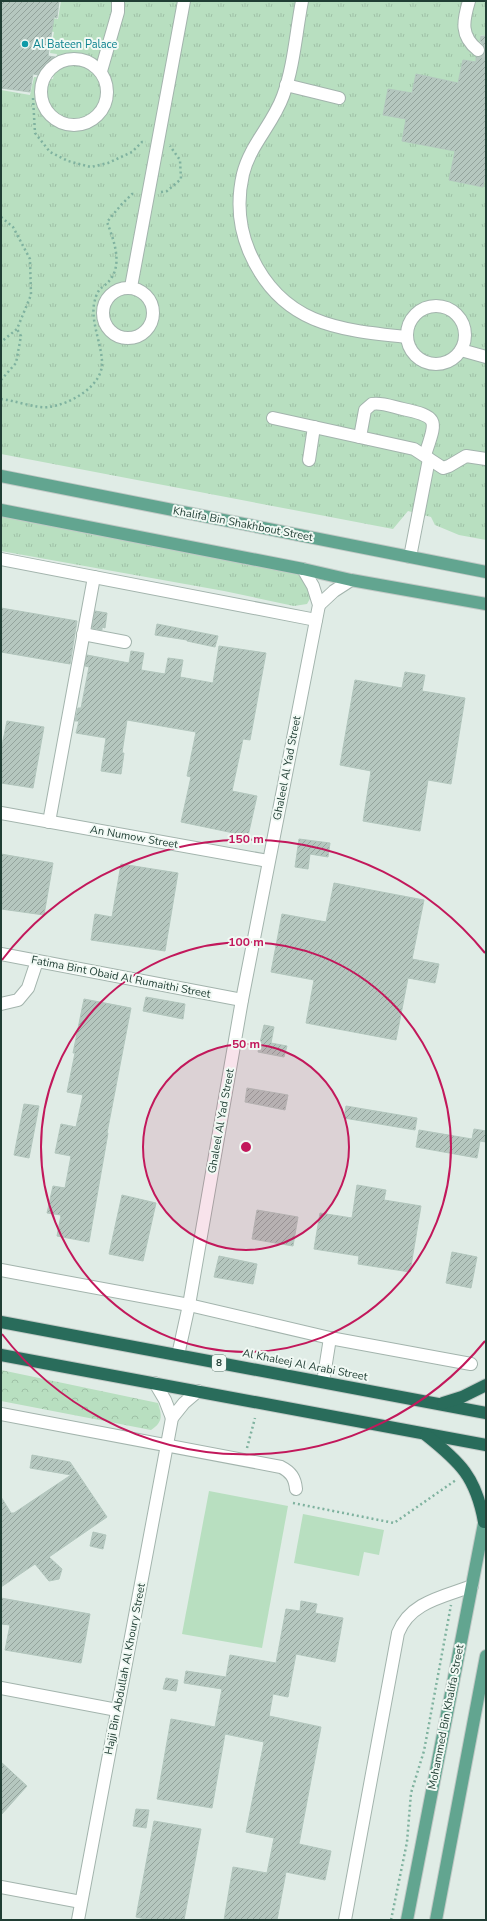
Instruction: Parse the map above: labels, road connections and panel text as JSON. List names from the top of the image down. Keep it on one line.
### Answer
{"streets":{"highway":["8","Al Khaleej Al Arabi Street"],"main road":["Khalifa Bin Shakhbout Street","Mohammed Bin Khalifa Street"],"street":["Ghaleel Al Yad Street","An Numow Street","Fatima Bint Obaid Al Rumaithi Street","Hajji Bin Abdullah Al Khoury Street"]},"crossings":[["Ghaleel Al Yad Street","An Numow Street"],["Ghaleel Al Yad Street","Fatima Bint Obaid Al Rumaithi Street"],["Ghaleel Al Yad Street","Al Khaleej Al Arabi Street"]],"places":["Al Bateen Palace"],"rings":["150 m","100 m","50 m"]}
